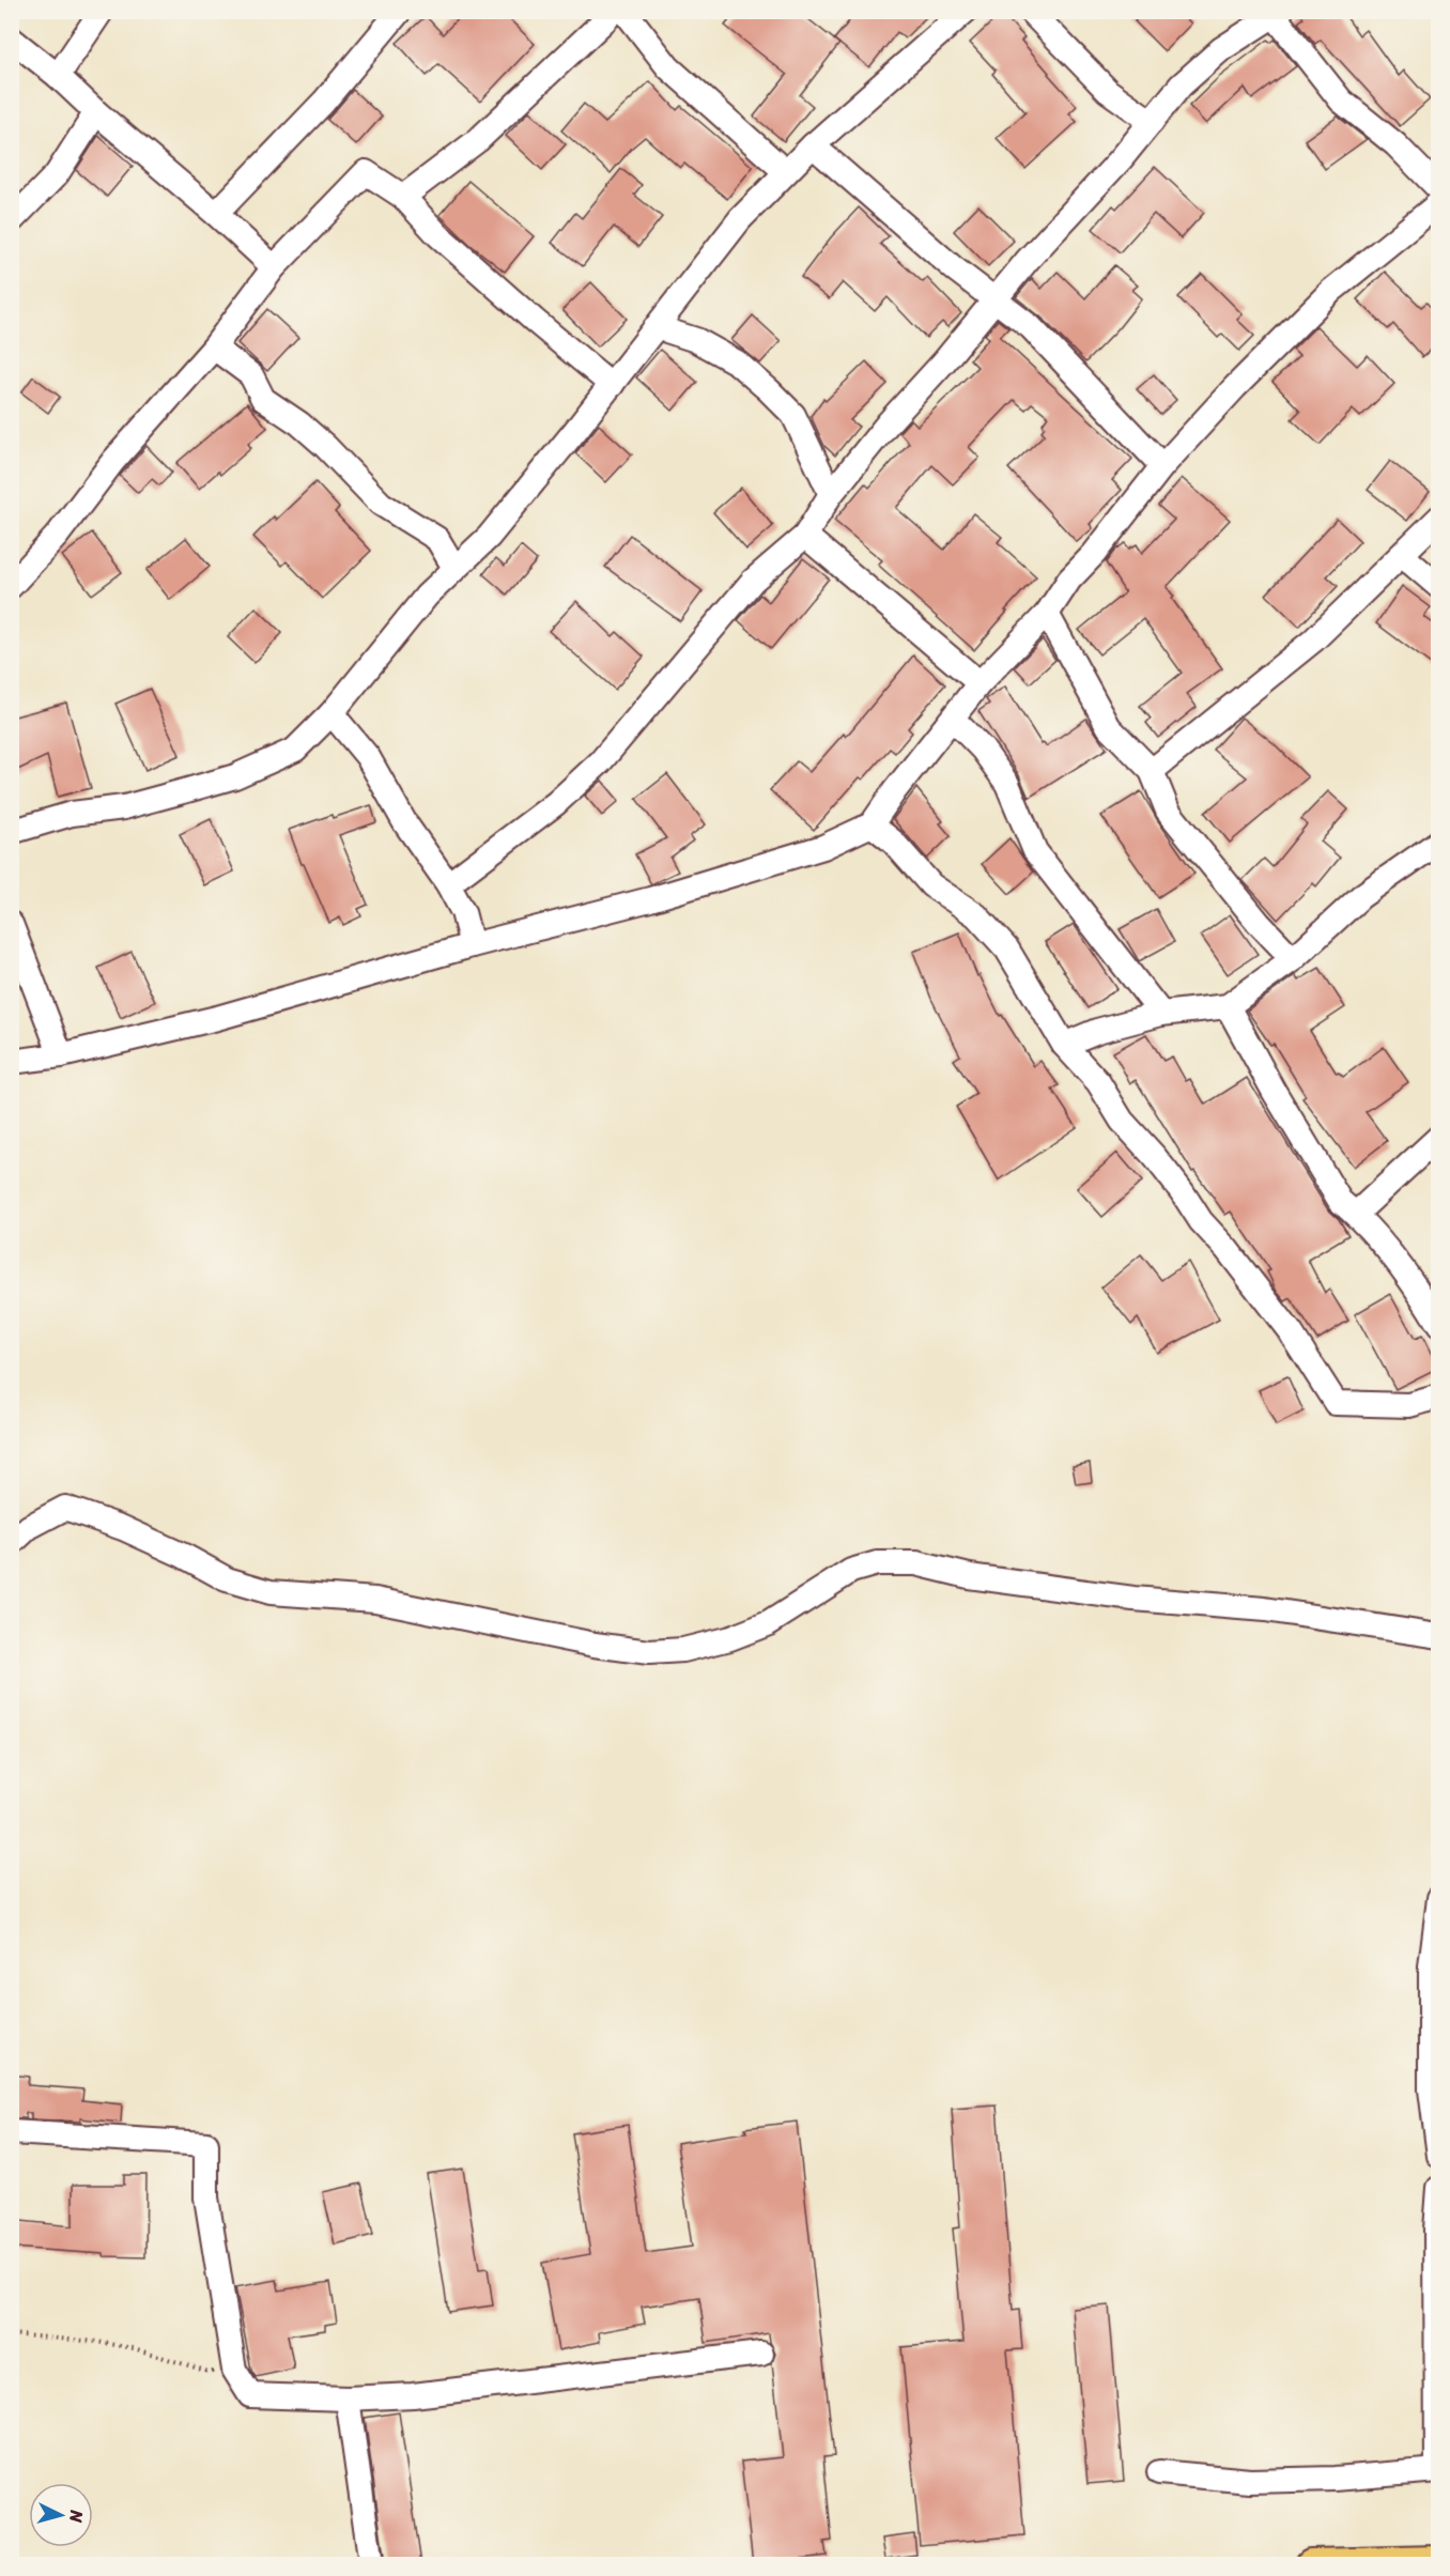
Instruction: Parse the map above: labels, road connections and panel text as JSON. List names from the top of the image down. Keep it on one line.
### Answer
{"north":"right"}
